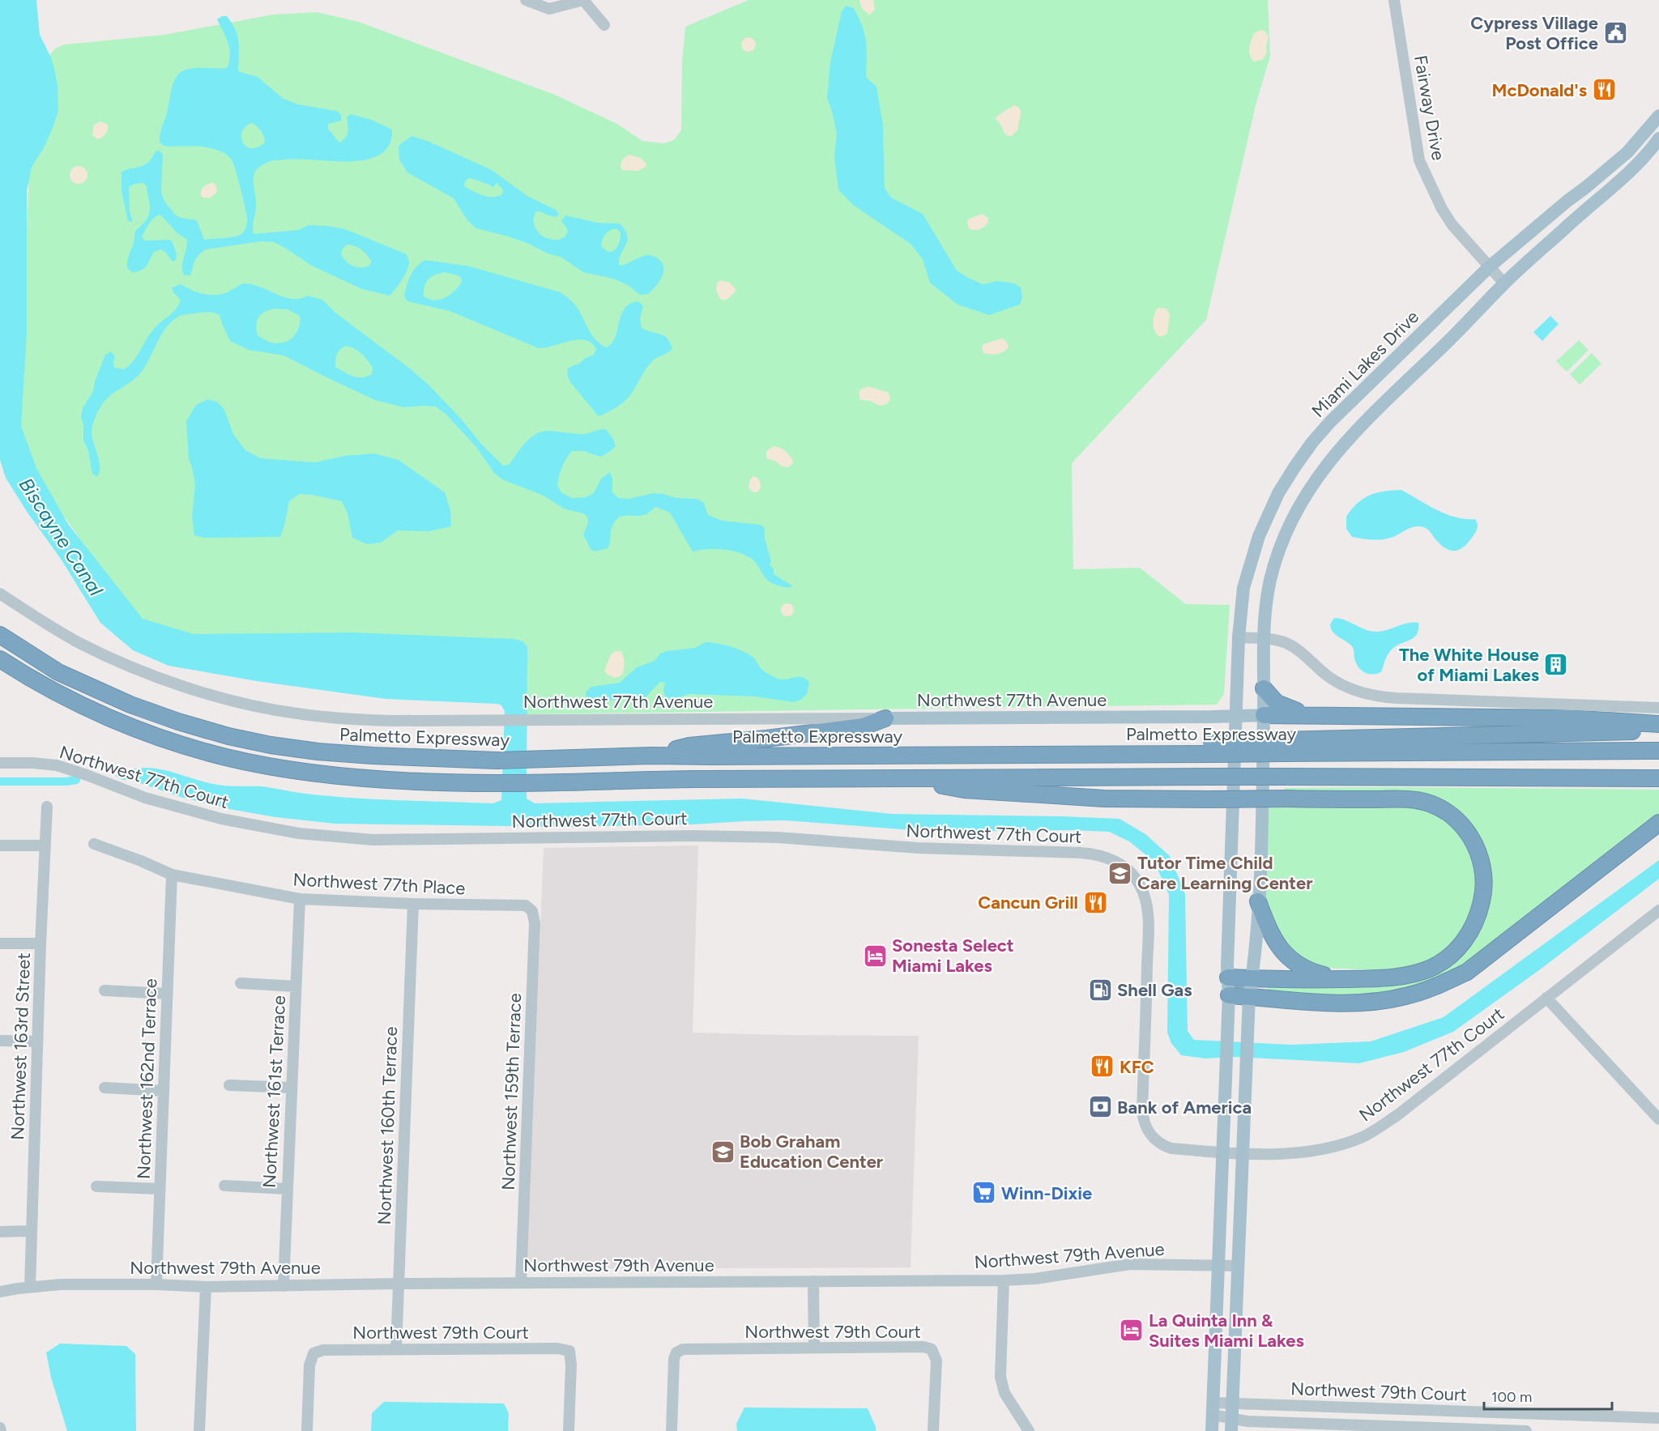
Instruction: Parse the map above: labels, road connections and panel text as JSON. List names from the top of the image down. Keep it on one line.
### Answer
{"streets":{"highway":["Palmetto Expressway"],"main road":["Miami Lakes Drive","Northwest 77th Avenue"],"street":["Fairway Drive","Northwest 77th Court","Northwest 77th Place","Northwest 163rd Street","Northwest 162nd Terrace","Northwest 161st Terrace","Northwest 159th Terrace","Northwest 160th Terrace","Northwest 79th Avenue","Northwest 79th Court"]},"crossings":[["Fairway Drive","Miami Lakes Drive"],["Miami Lakes Drive","Northwest 77th Avenue"],["Miami Lakes Drive","Northwest 77th Court"],["Miami Lakes Drive","Northwest 79th Avenue"],["Miami Lakes Drive","Northwest 79th Court"],["Northwest 77th Place","Northwest 162nd Terrace"],["Northwest 77th Place","Northwest 161st Terrace"],["Northwest 77th Place","Northwest 159th Terrace"],["Northwest 77th Place","Northwest 160th Terrace"],["Northwest 163rd Street","Northwest 79th Avenue"],["Northwest 162nd Terrace","Northwest 79th Avenue"],["Northwest 161st Terrace","Northwest 79th Avenue"],["Northwest 159th Terrace","Northwest 79th Avenue"],["Northwest 160th Terrace","Northwest 79th Avenue"],["Northwest 160th Terrace","Northwest 79th Court"]],"water":["Biscayne Canal"],"places":{"public building":["Cypress Village Post Office"],"restaurant":["McDonald's","Cancun Grill","KFC"],"building":["The White House of Miami Lakes"],"school or university":["Tutor Time Child Care Learning Center","Bob Graham Education Center"],"hotel":["Sonesta Select Miami Lakes","La Quinta Inn & Suites Miami Lakes"],"fuel station":["Shell Gas"],"bank":["Bank of America"],"supermarket":["Winn-Dixie"]},"scale_bar":"100 m"}
